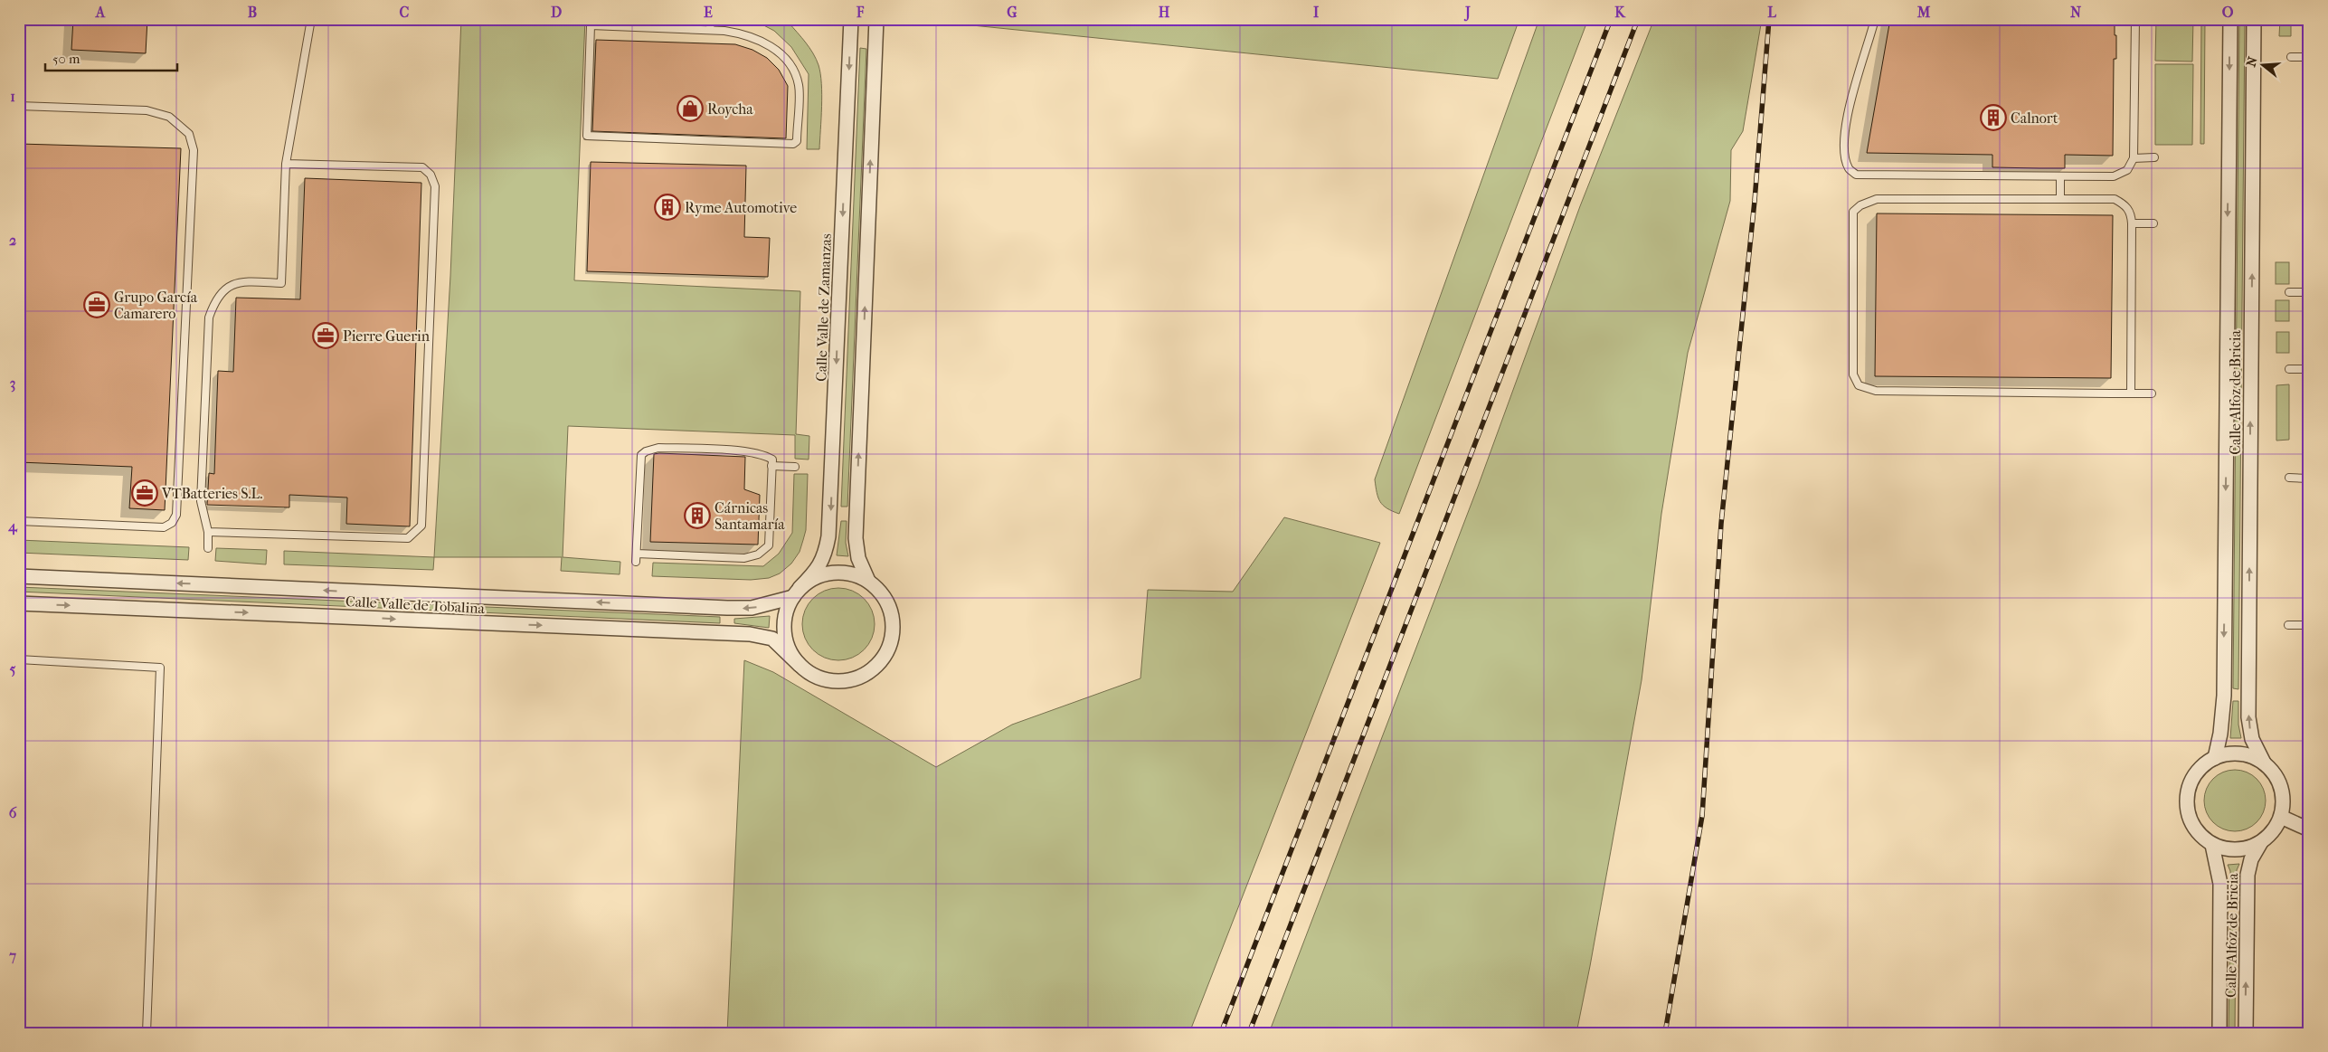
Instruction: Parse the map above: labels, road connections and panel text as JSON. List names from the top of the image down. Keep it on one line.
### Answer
{"streets":{"street":["Calle Valle de Zamanzas","Calle Alfoz de Bricia","Calle Valle de Tobalina"]},"crossings":[["Calle Valle de Zamanzas","Calle Valle de Tobalina"]],"places":{"shop":["Roycha"],"building":["Calnort","Ryme Automotive","Cárnicas Santamaría"],"office":["Grupo García Camarero","Pierre Guerin","VTBatteries S.L."]},"scale_bar":"50 m","north":"left","grid":{"columns":["A","B","C","D","E","F","G","H","I","J","K","L","M","N","O"],"rows":["1","2","3","4","5","6","7"]}}
